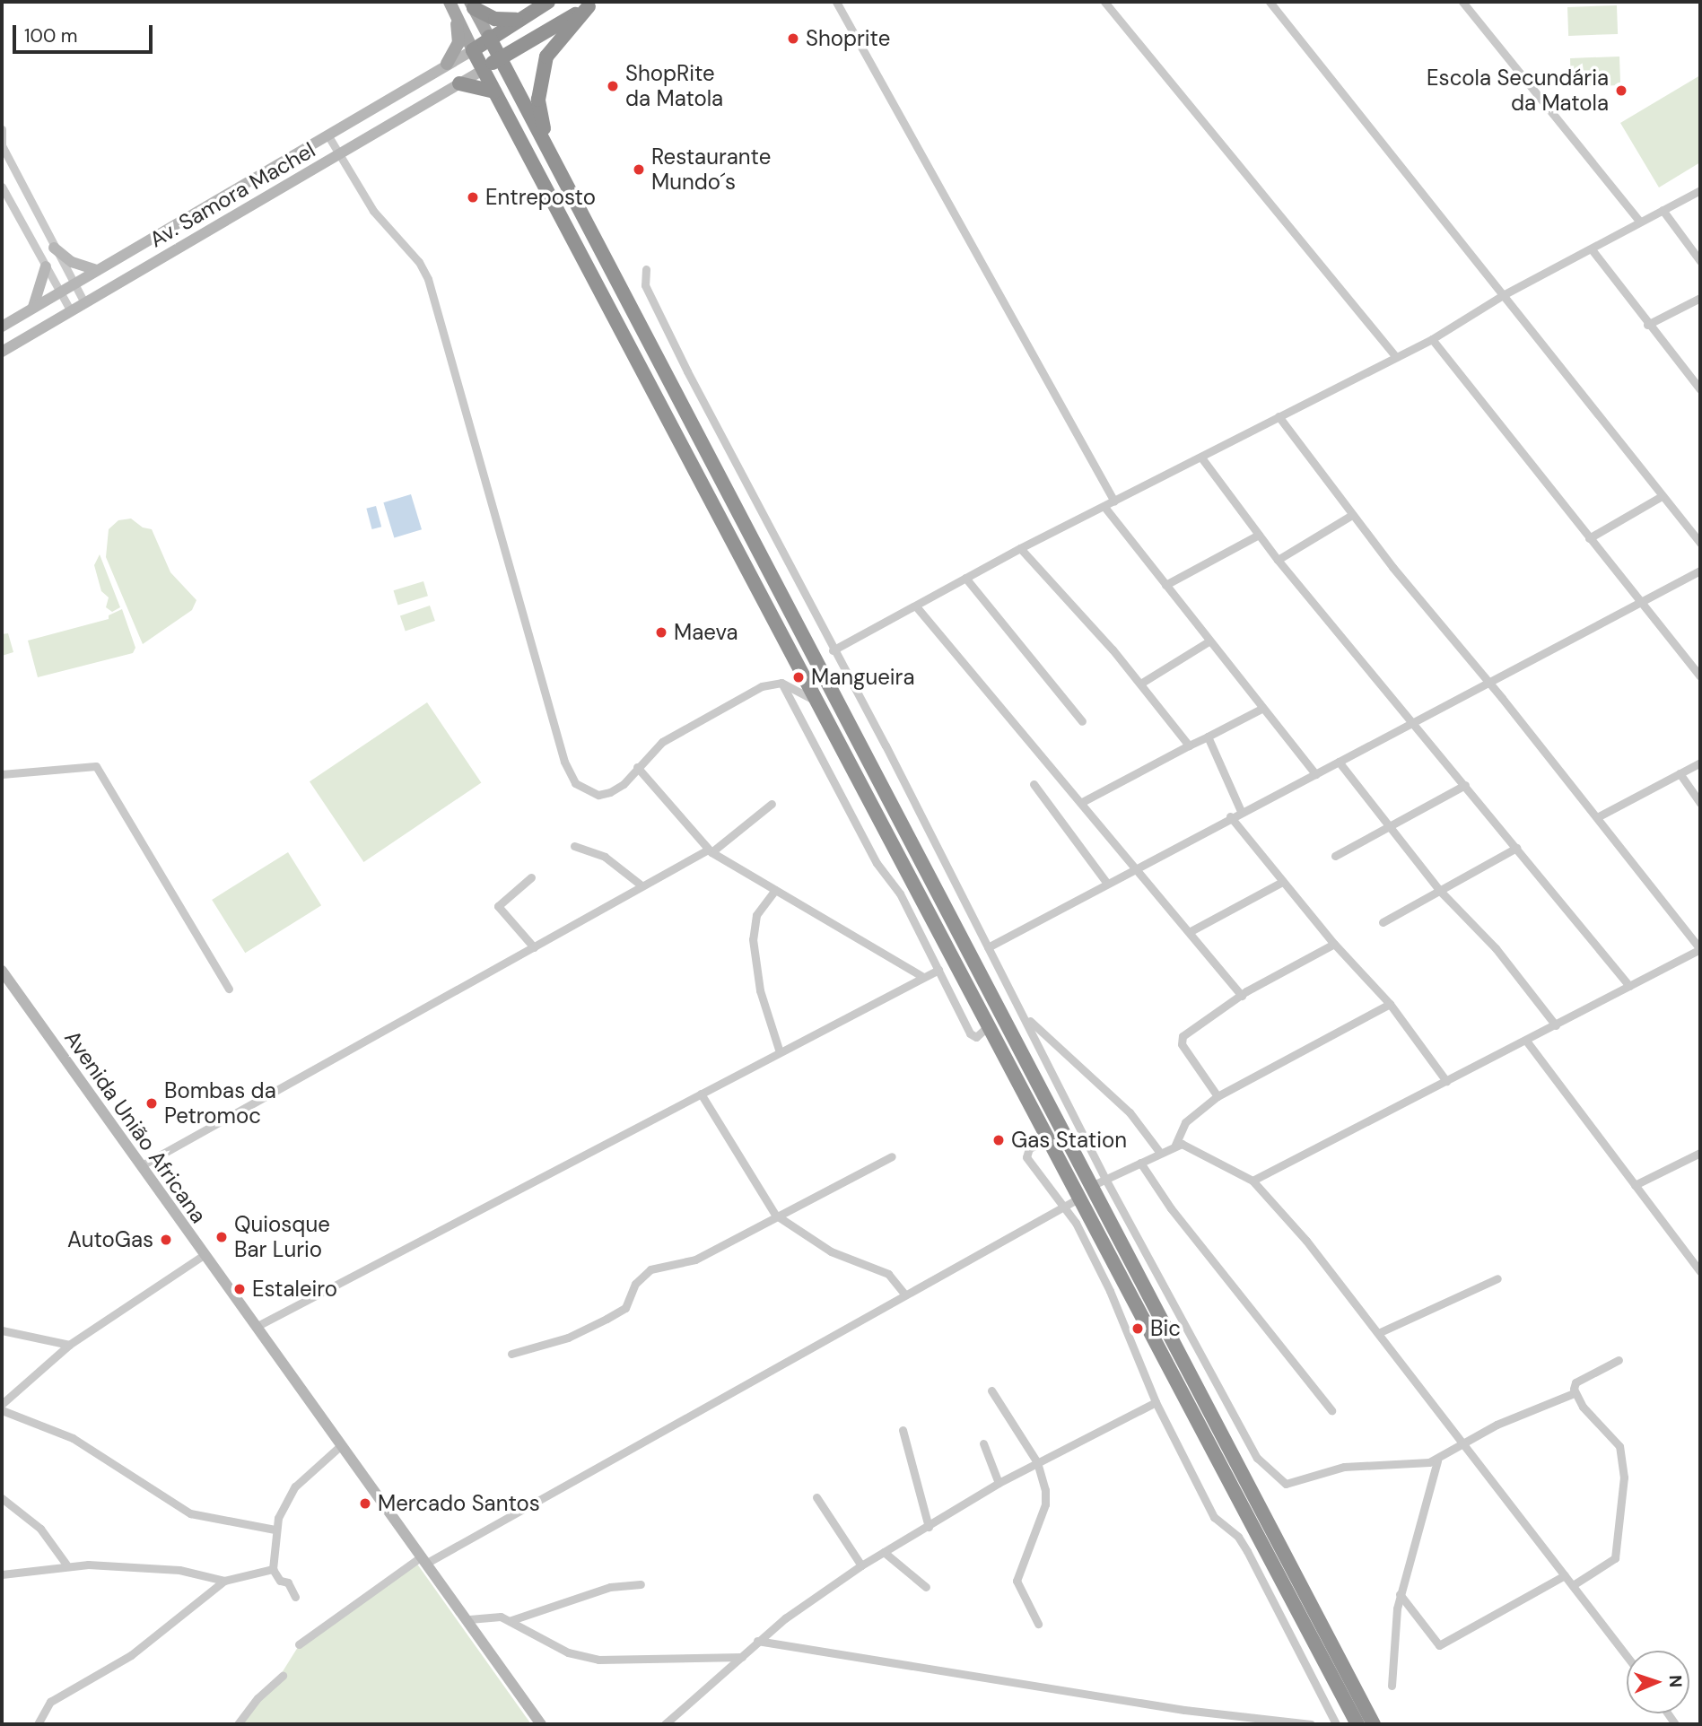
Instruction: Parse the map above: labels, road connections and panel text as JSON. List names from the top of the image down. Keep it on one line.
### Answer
{"streets":{"main road":["Av. Samora Machel","Avenida União Africana"]},"places":["Shoprite","ShopRite da Matola","Escola Secundária da Matola","Restaurante Mundo´s","Entreposto","Maeva","Mangueira","Bombas da Petromoc","Gas Station","Quiosque Bar Lurio","AutoGas","Estaleiro","Bic","Mercado Santos"],"scale_bar":"100 m","north":"right"}
